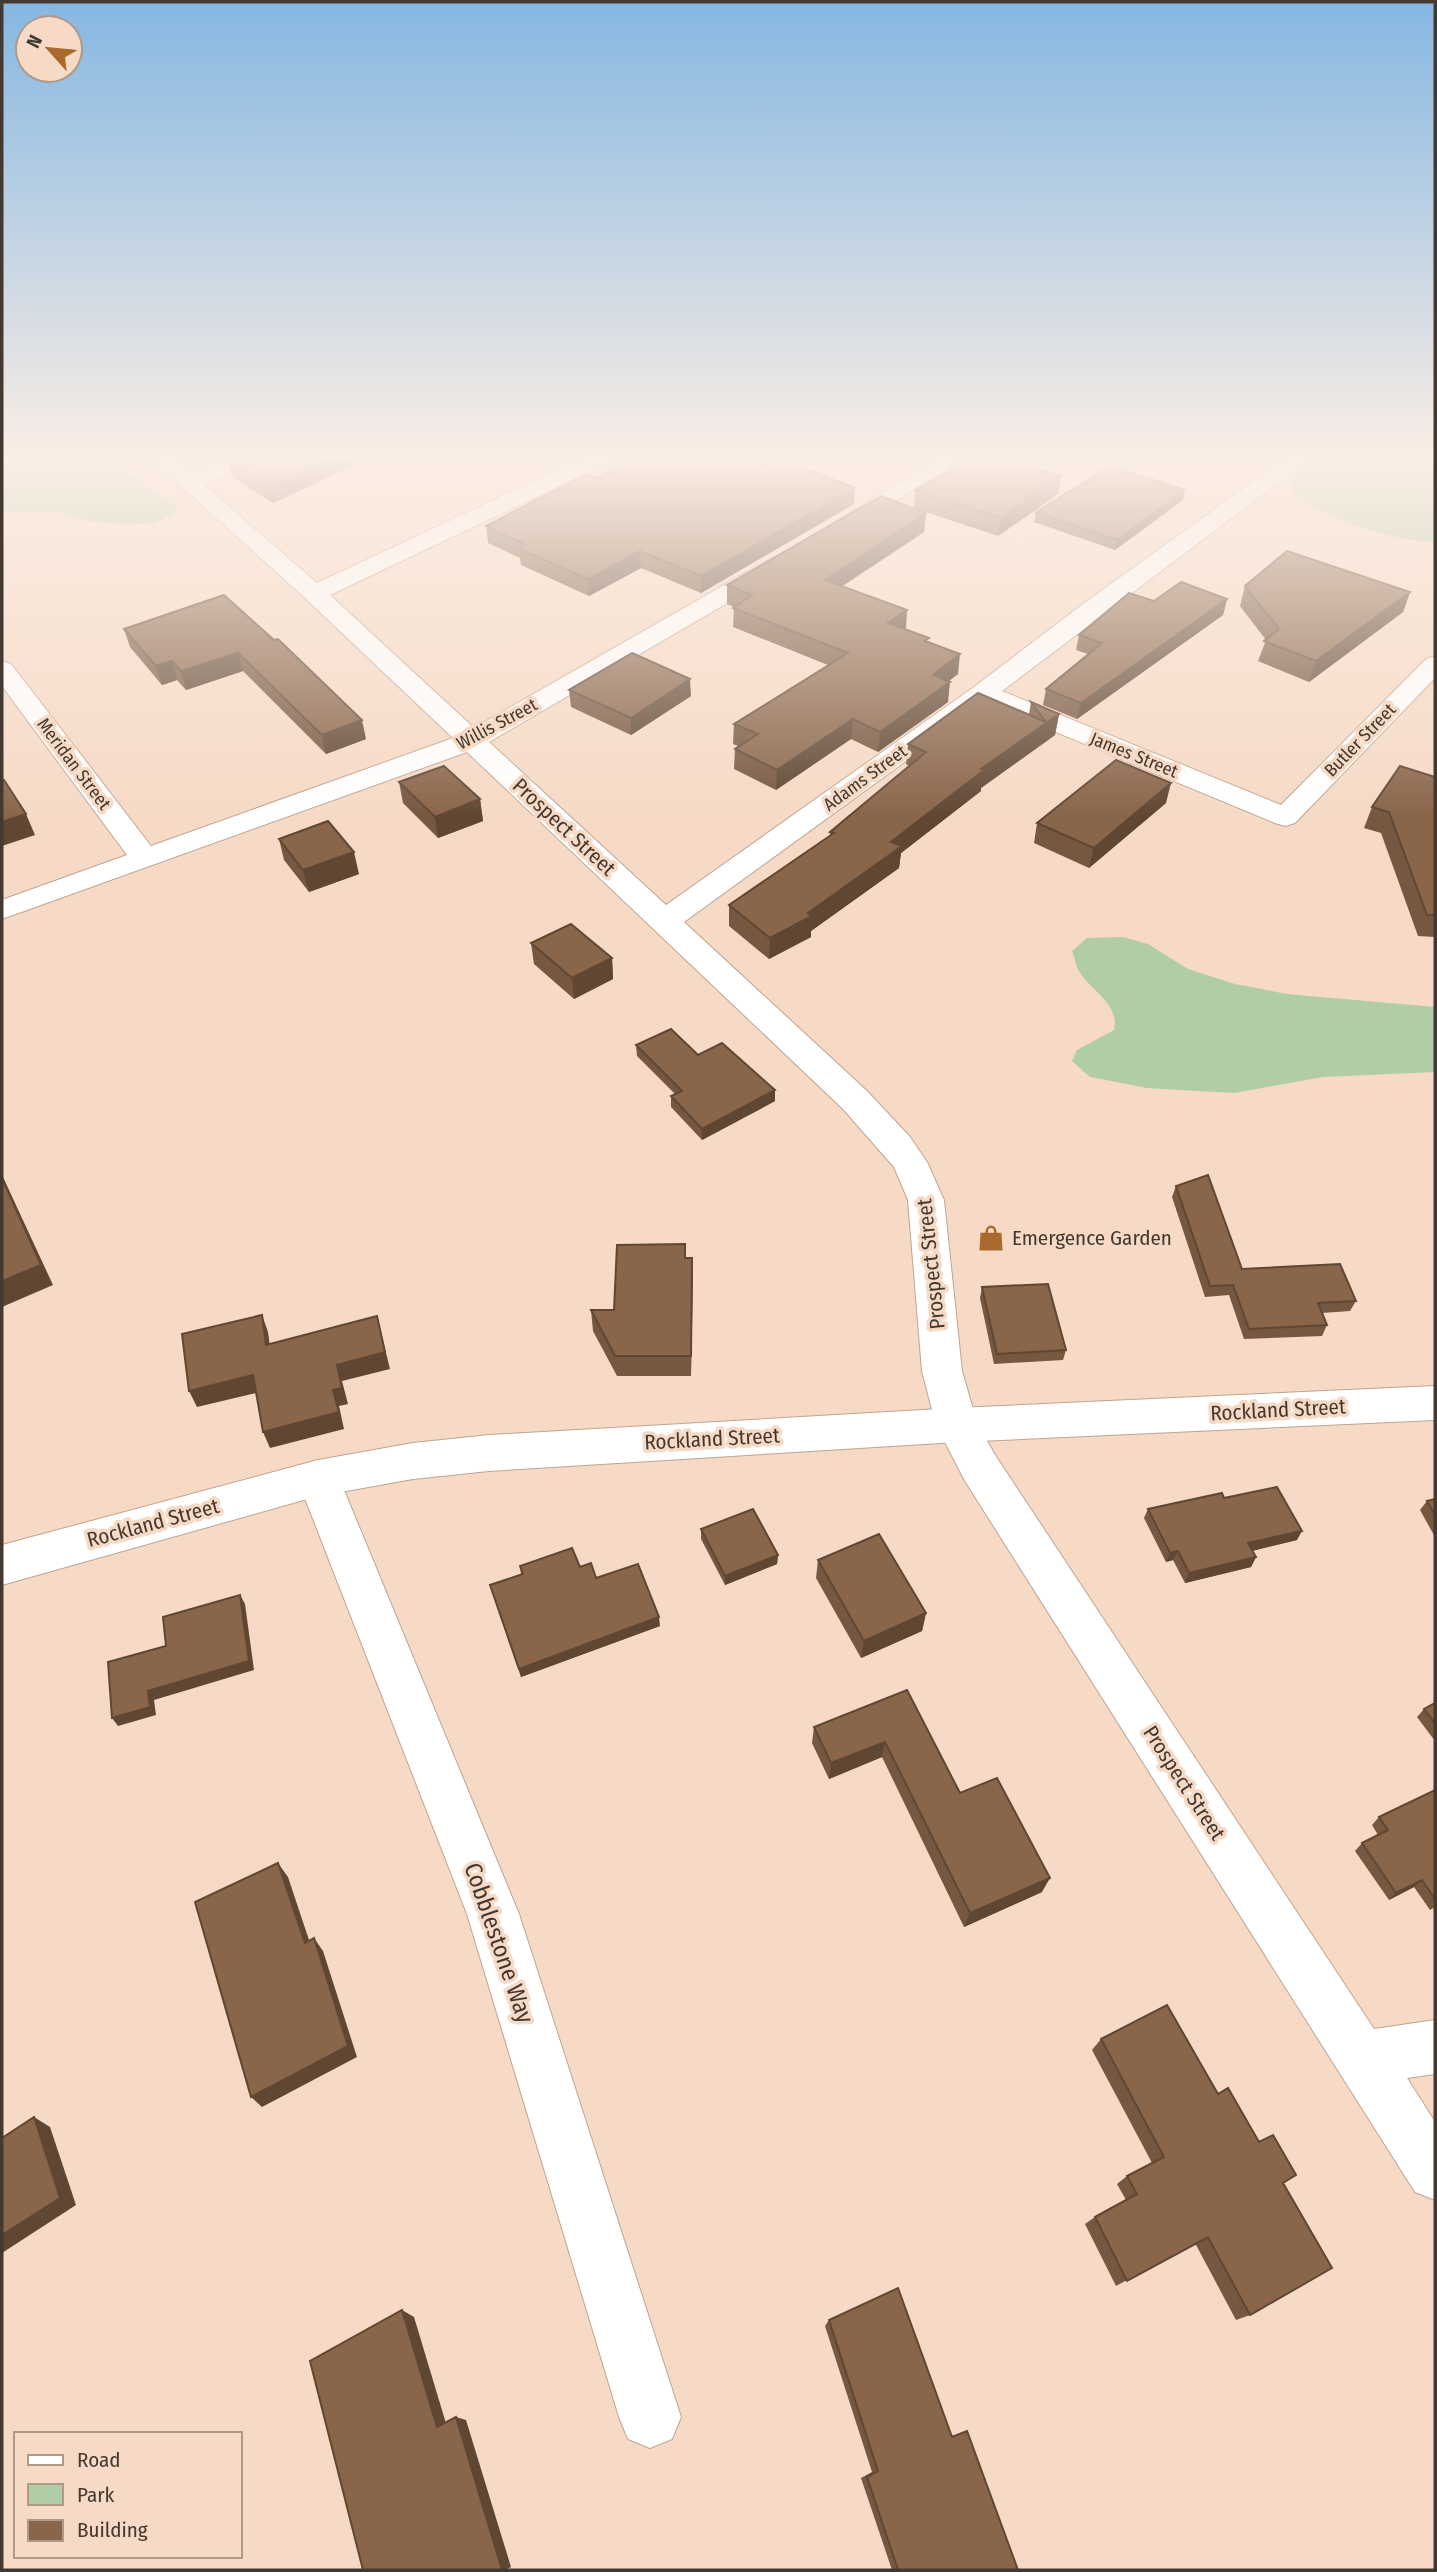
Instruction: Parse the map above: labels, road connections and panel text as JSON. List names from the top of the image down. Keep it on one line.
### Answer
{"streets":{"street":["Willis Street","Butler Street","James Street","Meridan Street","Adams Street","Prospect Street","Rockland Street","Cobblestone Way"]},"crossings":[["Willis Street","Meridan Street"],["Willis Street","Prospect Street"],["Butler Street","James Street"],["James Street","Adams Street"],["Adams Street","Prospect Street"],["Prospect Street","Rockland Street"],["Rockland Street","Cobblestone Way"]],"places":{"shop":["Emergence Garden"]},"legend":["Road","Park","Building"],"north":"top left"}
